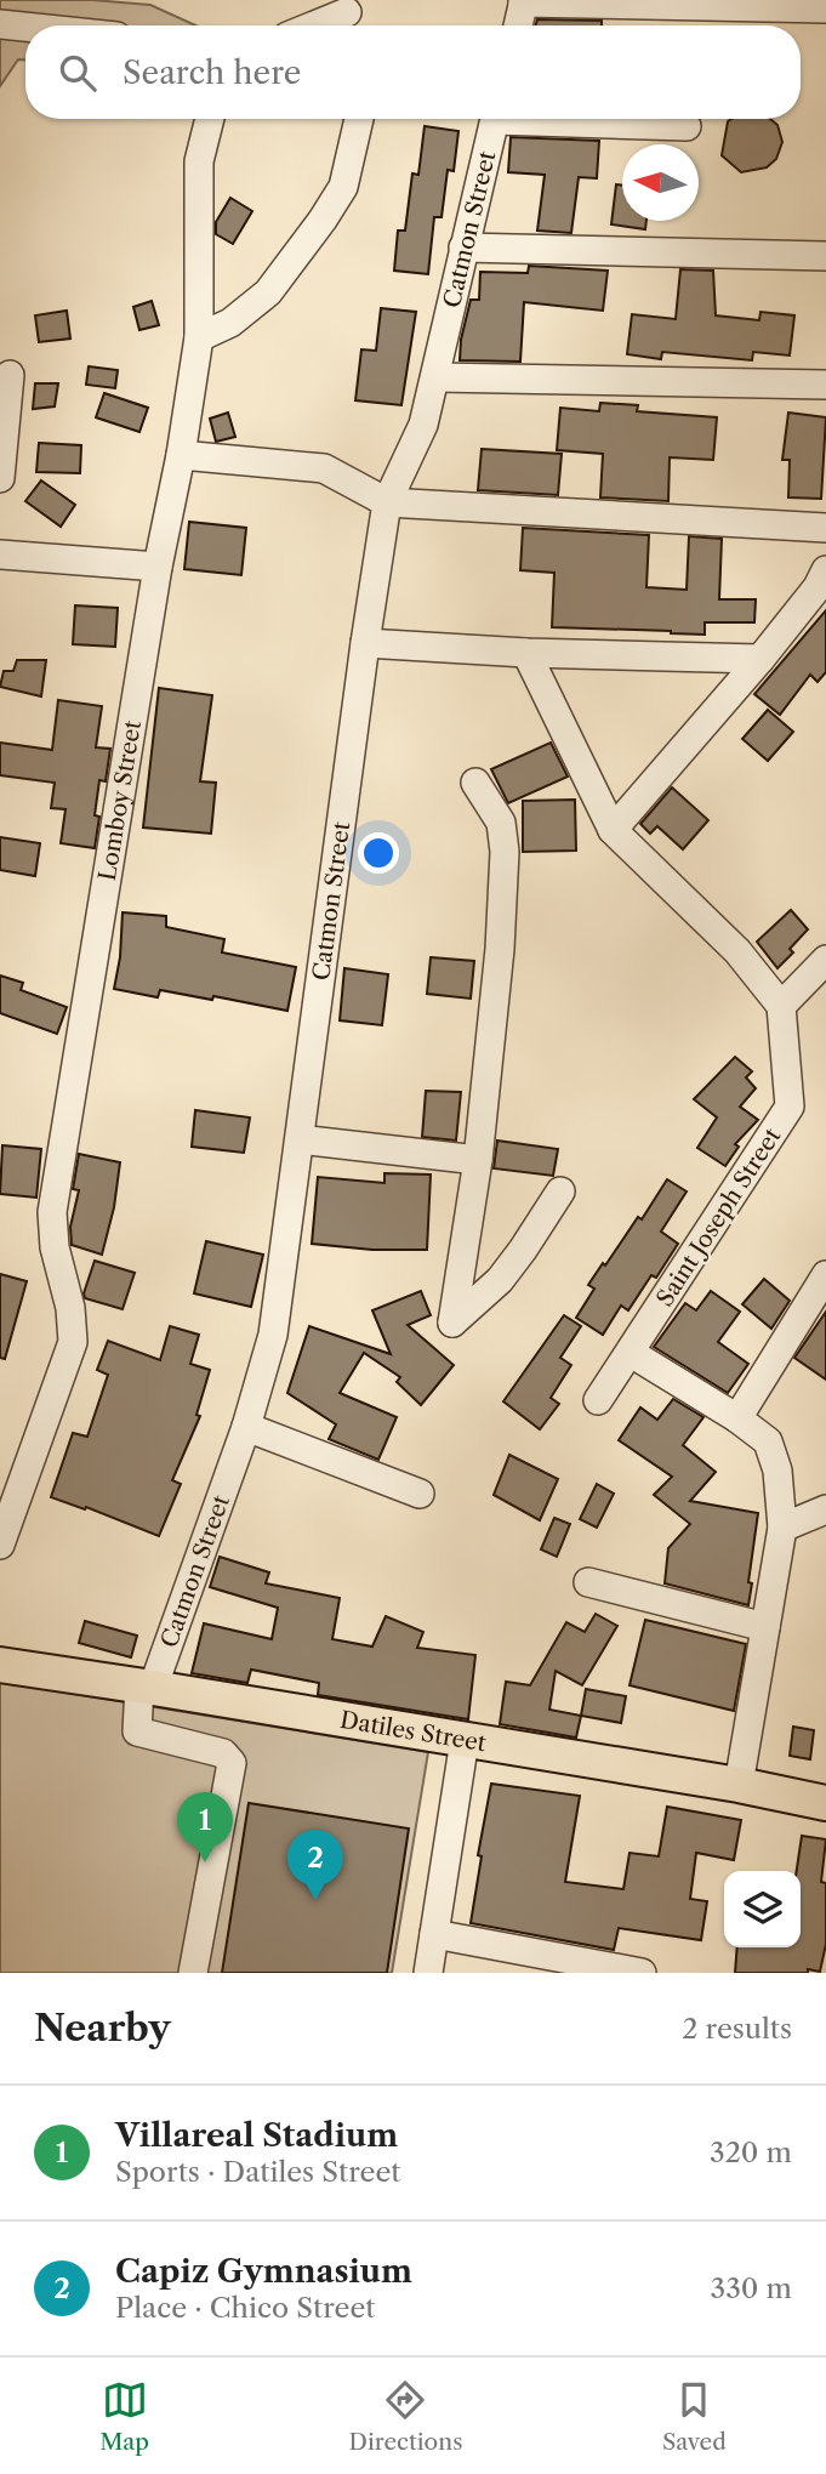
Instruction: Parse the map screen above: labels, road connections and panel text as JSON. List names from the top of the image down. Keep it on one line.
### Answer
{"streets":{"main road":["Datiles Street"],"street":["Catmon Street","Lomboy Street","Saint Joseph Street"]},"crossings":[["Catmon Street","Datiles Street"]],"north":"left","page":{"search":"Search here","pins":["1","2"],"heading":["Nearby","2 results"],"list":[{"mark":"1","name":"Villareal Stadium","note":"Sports · Datiles Street","value":"320 m"},{"mark":"2","name":"Capiz Gymnasium","note":"Place · Chico Street","value":"330 m"}],"nav":["Map","Directions","Saved"]}}
